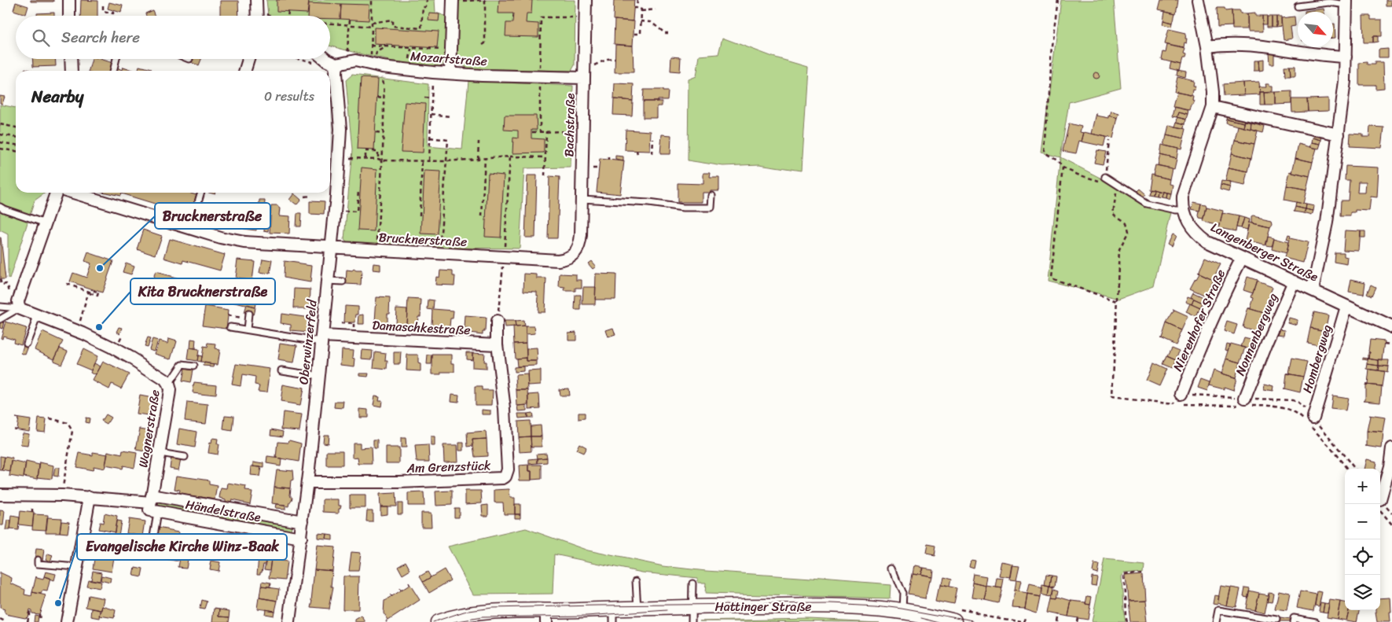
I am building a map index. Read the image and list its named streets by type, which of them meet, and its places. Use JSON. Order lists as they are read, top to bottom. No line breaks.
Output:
{"streets":{"street":["Mozartstraße","Bachstraße","Brucknerstraße","Langenberger Straße","Nierenhofer Straße","Damaschkestraße","Nonnenbergweg","Oberwinzerfeld","Hombergweg","Wagnerstraße","Am Grenzstück","Händelstraße","Hattinger Straße"]},"crossings":[["Mozartstraße","Bachstraße"],["Mozartstraße","Oberwinzerfeld"],["Bachstraße","Brucknerstraße"],["Brucknerstraße","Oberwinzerfeld"],["Langenberger Straße","Nierenhofer Straße"],["Langenberger Straße","Nonnenbergweg"],["Langenberger Straße","Hombergweg"],["Damaschkestraße","Oberwinzerfeld"],["Damaschkestraße","Am Grenzstück"],["Oberwinzerfeld","Am Grenzstück"],["Oberwinzerfeld","Händelstraße"],["Wagnerstraße","Händelstraße"]],"places":["Brucknerstraße","Kita Brucknerstraße","Evangelische Kirche Winz-Baak"],"north":"bottom right","page":{"search":"Search here","heading":["Nearby","0 results"],"map_buttons":["+","−"]}}
